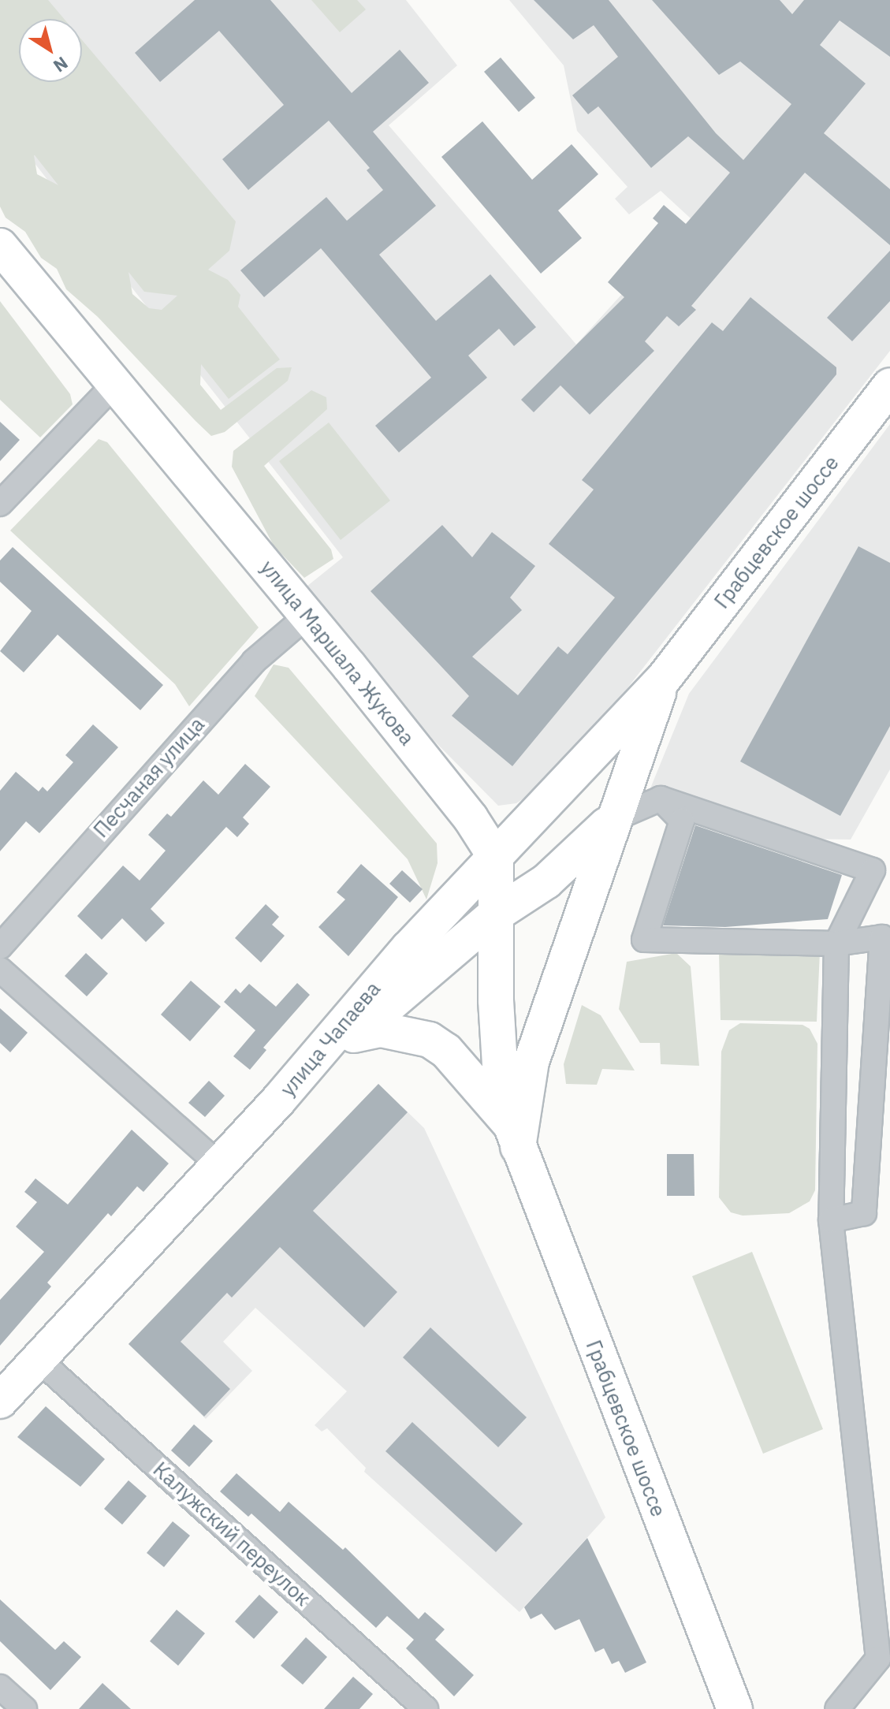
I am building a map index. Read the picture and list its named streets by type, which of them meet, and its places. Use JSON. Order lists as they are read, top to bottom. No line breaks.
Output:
{"streets":{"main road":["Грабцевское шоссе","улица Маршала Жукова","улица Чапаева"],"street":["Песчаная улица","Калужский переулок"]},"crossings":[["Грабцевское шоссе","улица Чапаева"],["улица Маршала Жукова","Песчаная улица"],["улица Маршала Жукова","улица Чапаева"],["улица Чапаева","Калужский переулок"]],"north":"bottom right"}
